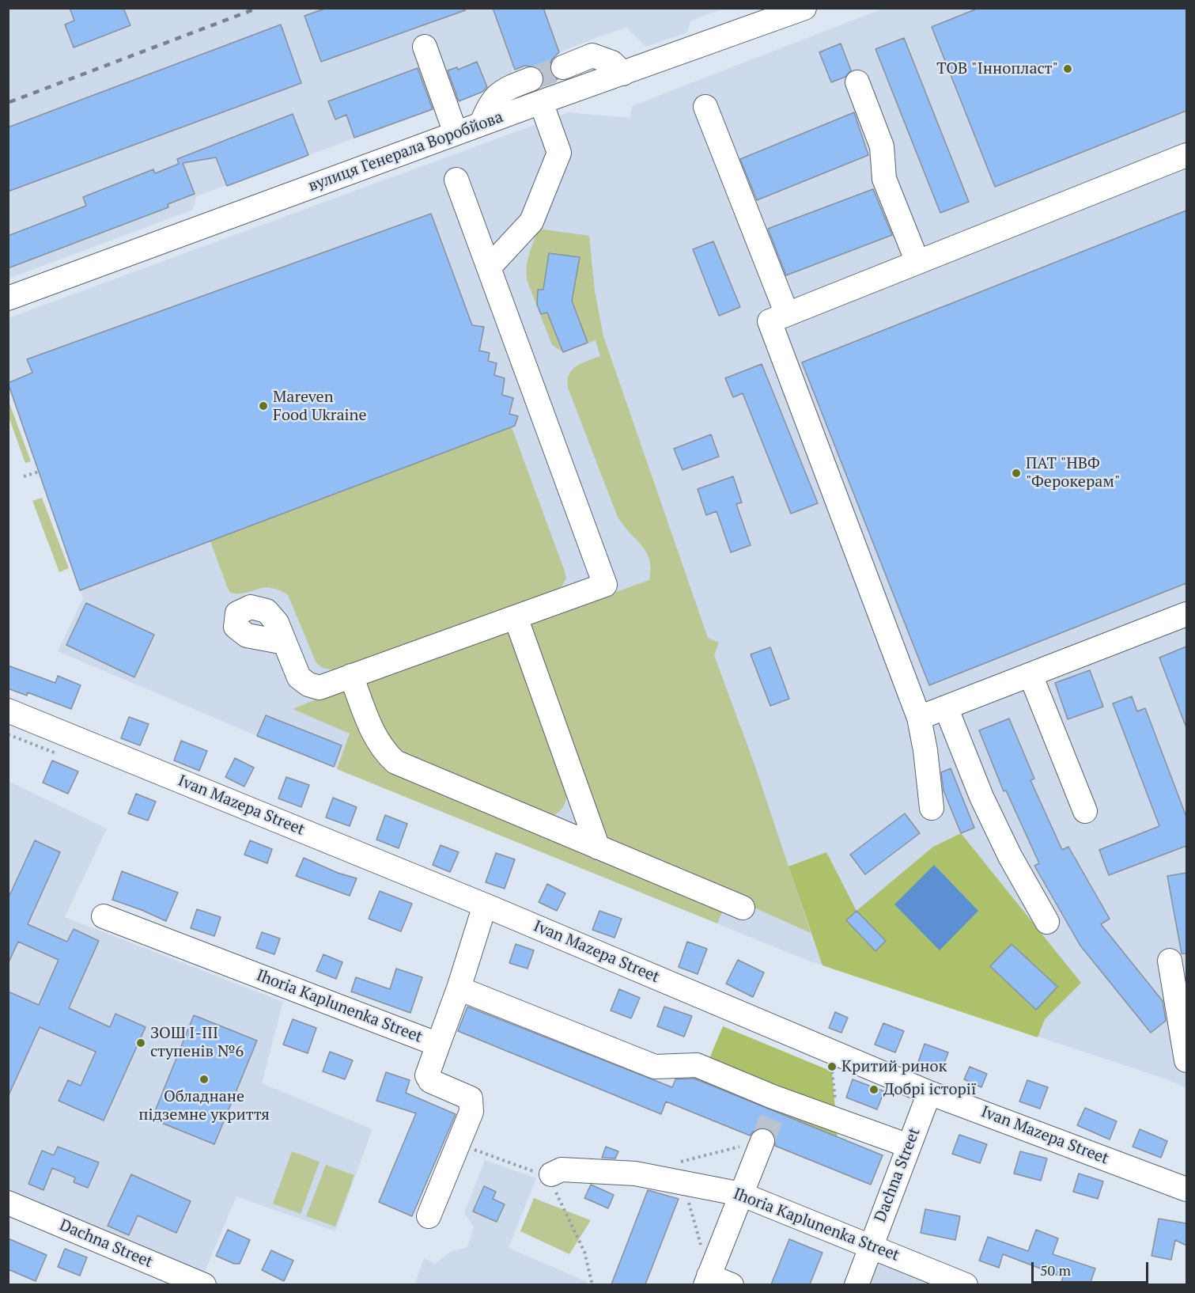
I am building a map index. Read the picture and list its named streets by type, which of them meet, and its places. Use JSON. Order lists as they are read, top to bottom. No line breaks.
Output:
{"streets":{"street":["вулиця Генерала Воробйова","Ivan Mazepa Street","Ihoria Kaplunenka Street","Dachna Street"]},"crossings":[["Ivan Mazepa Street","Ihoria Kaplunenka Street"],["Ivan Mazepa Street","Dachna Street"],["Ihoria Kaplunenka Street","Dachna Street"]],"places":["ТОВ \"Іннопласт\"","Mareven Food Ukraine","ПАТ \"НВФ \"Ферокерам\"","ЗОШ І-ІІІ ступенів №6","Критий ринок","Обладнане підземне укриття","Добрі історії"],"scale_bar":"50 m"}
